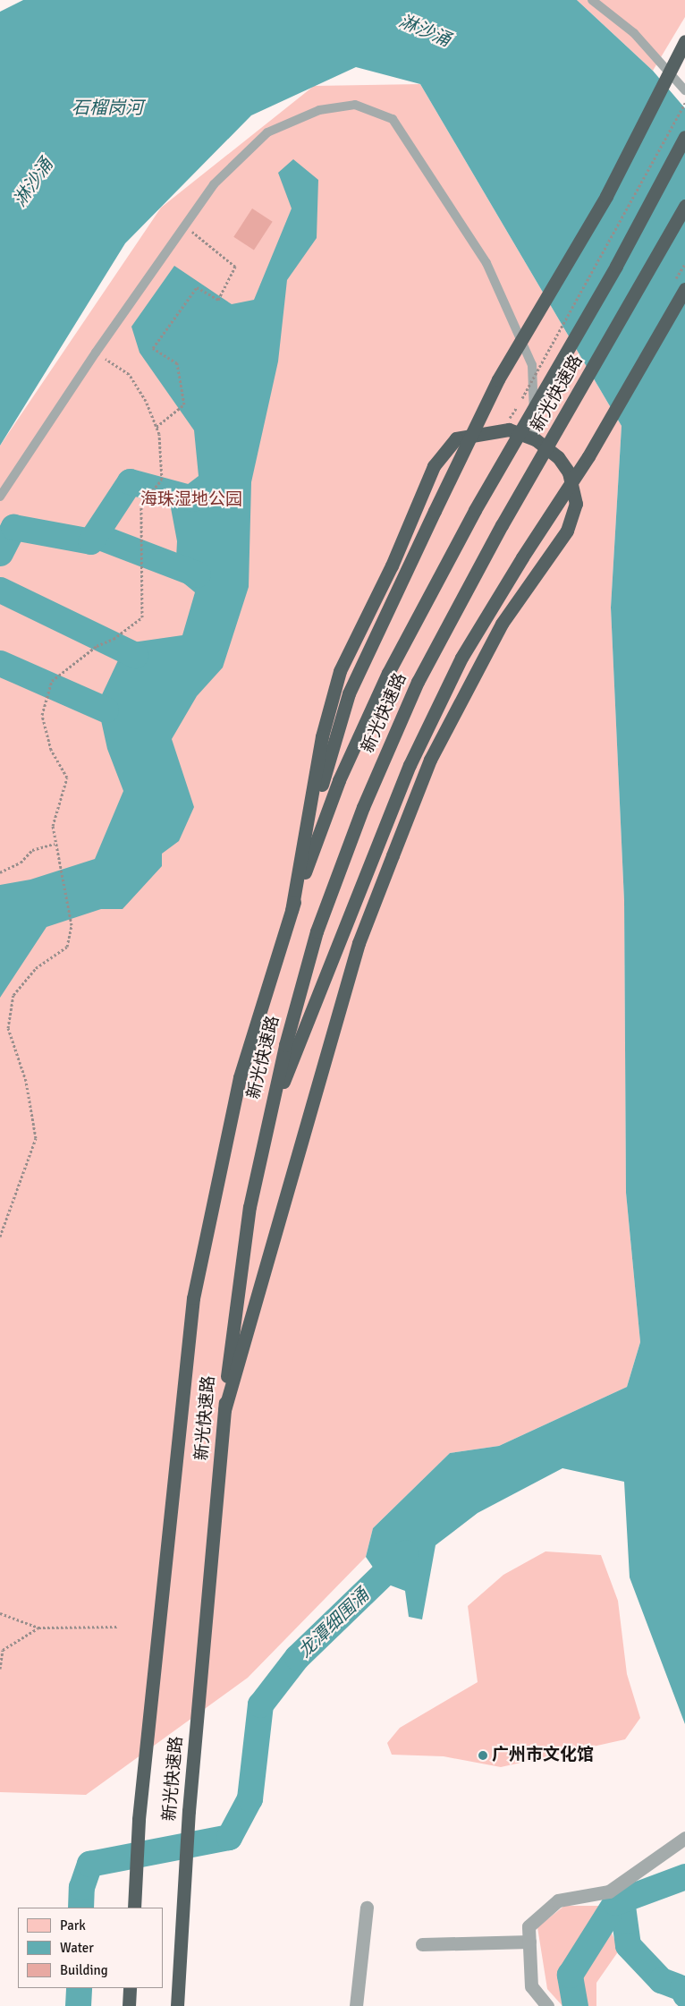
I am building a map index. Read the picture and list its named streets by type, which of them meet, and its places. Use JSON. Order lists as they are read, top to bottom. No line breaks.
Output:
{"streets":{"highway":["新光快速路"]},"water":["淋沙涌","石榴岗河","龙潭细围涌"],"parks":["海珠湿地公园"],"places":["广州市文化馆"],"legend":["Park","Water","Building"]}
